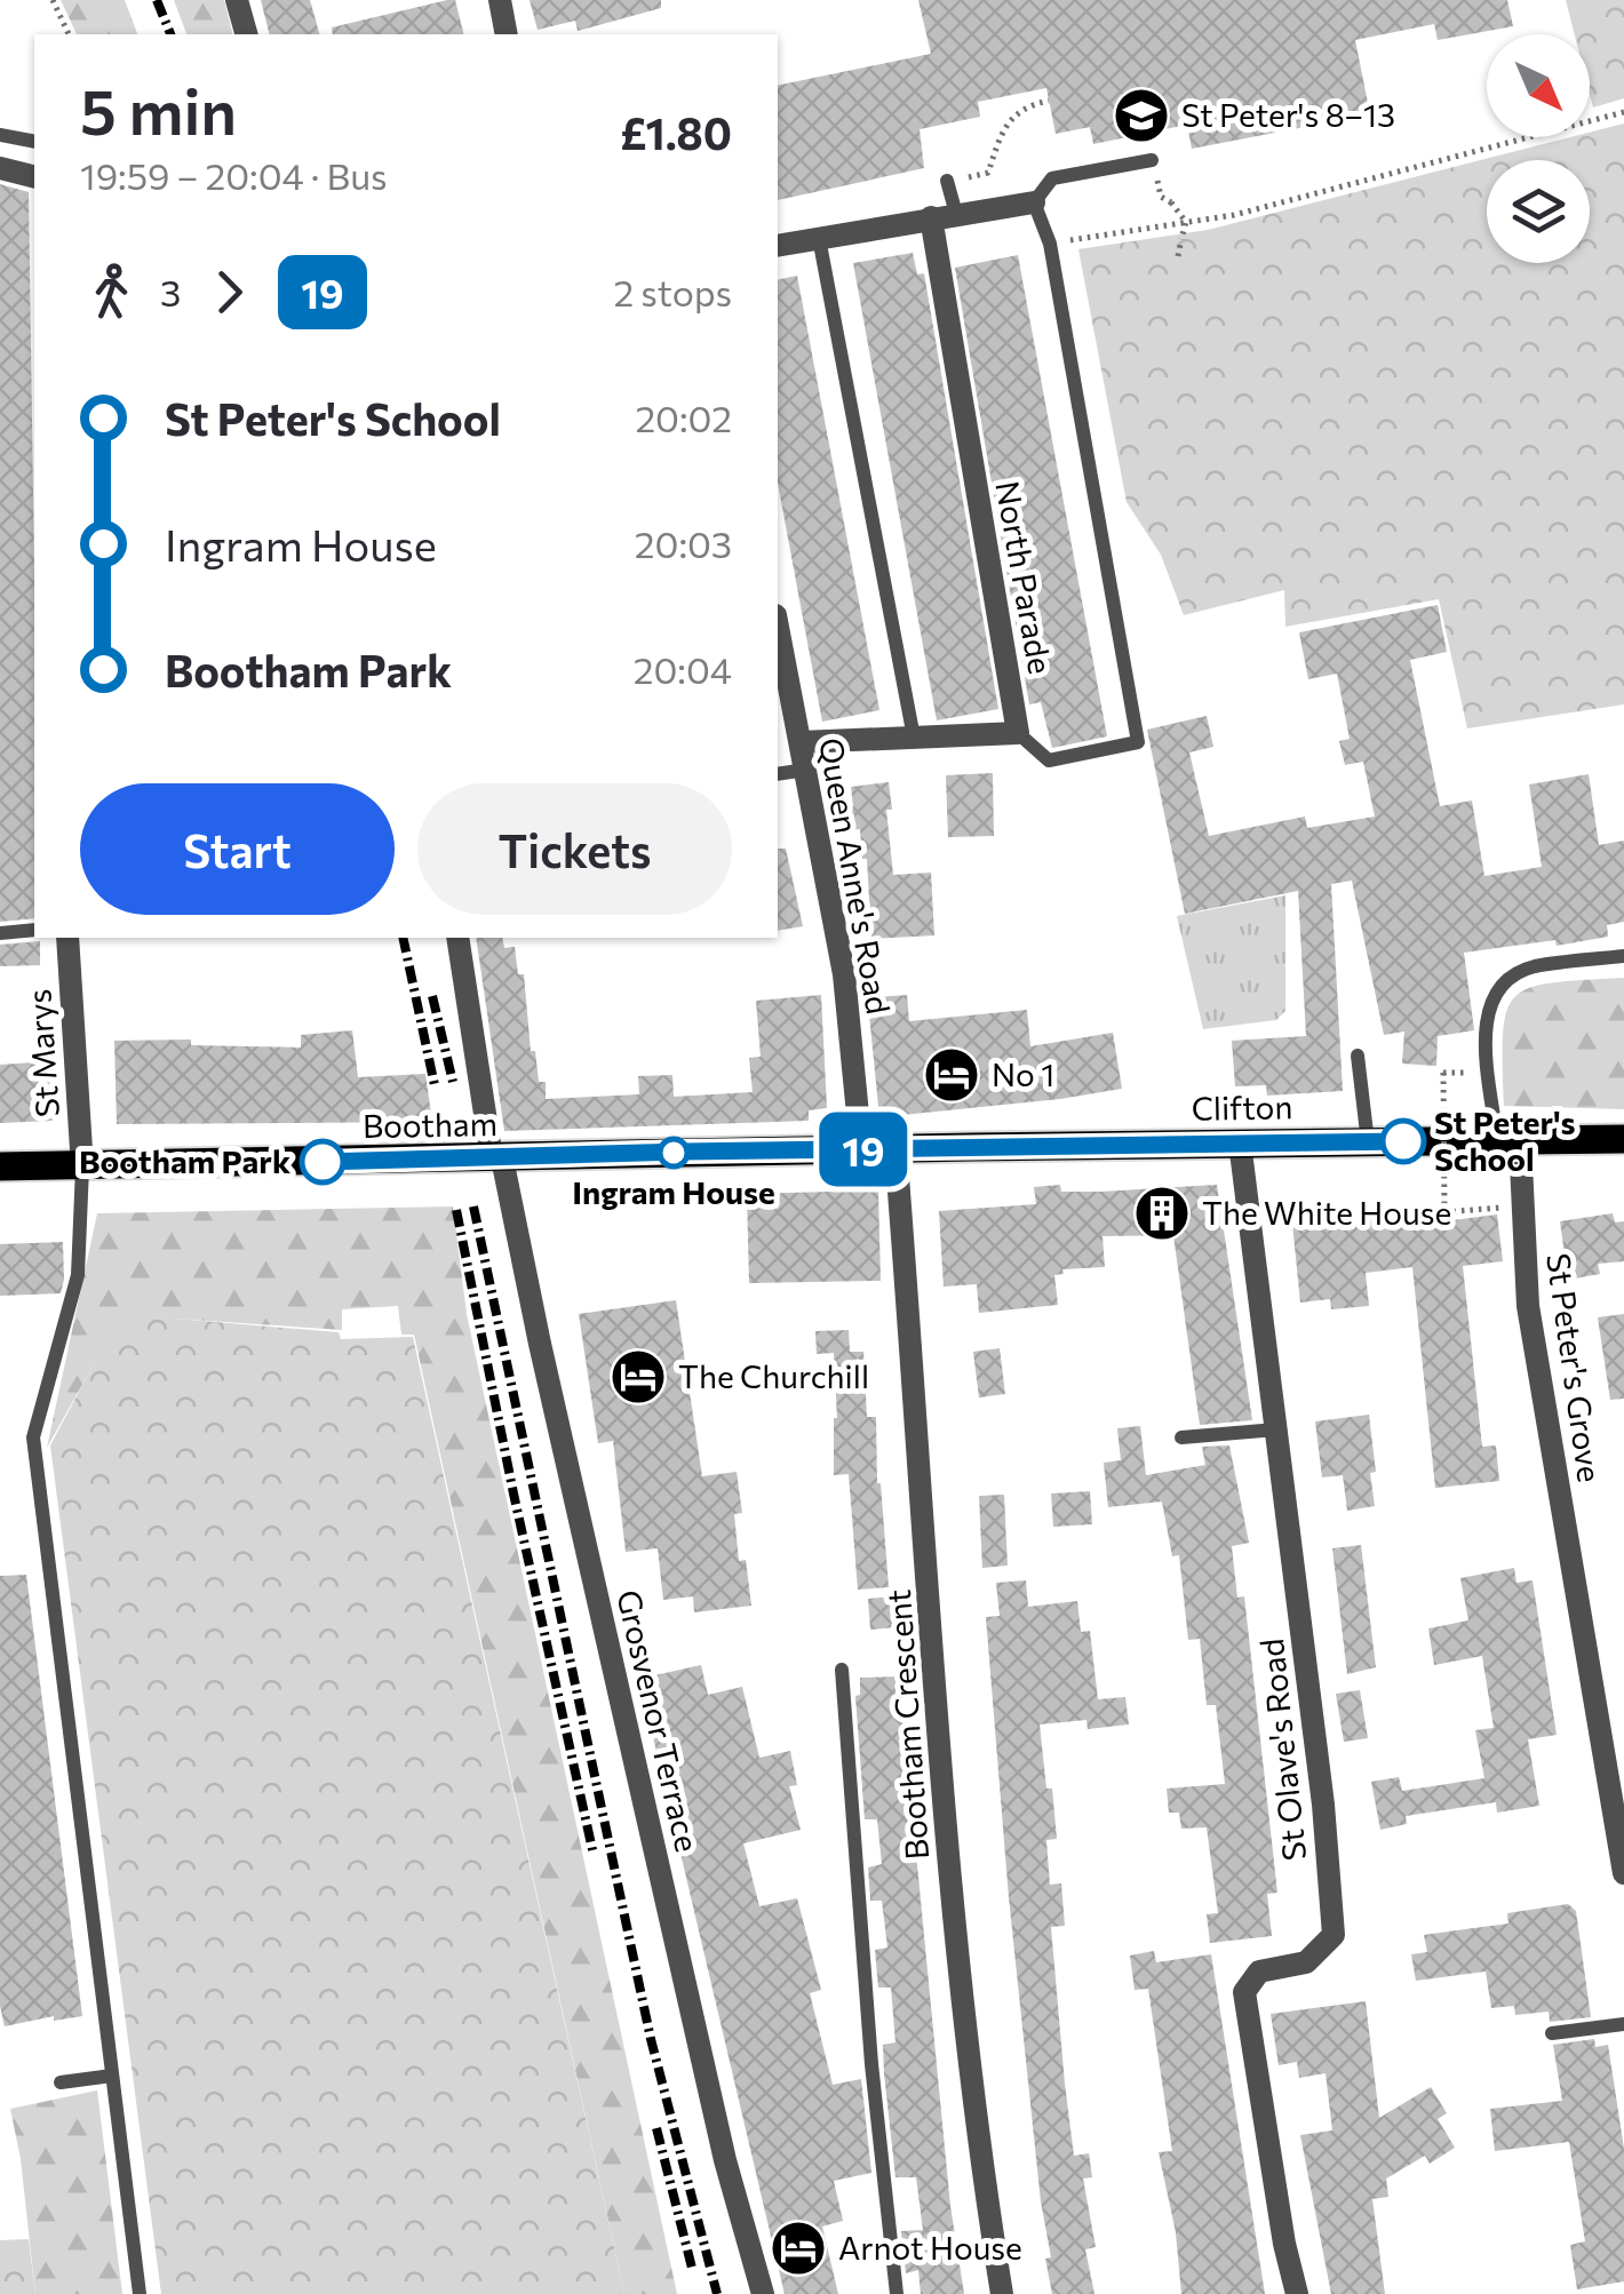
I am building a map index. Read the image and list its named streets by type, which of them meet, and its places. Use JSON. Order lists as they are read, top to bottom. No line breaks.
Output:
{"streets":{"main road":["Clifton","Bootham"],"street":["North Parade","Queen Anne's Road","St Marys","St Peter's Grove","Grosvenor Terrace","Bootham Crescent","St Olave's Road"]},"crossings":[["Queen Anne's Road","Clifton"],["Queen Anne's Road","Bootham"],["St Marys","Bootham"],["Clifton","Bootham"],["Clifton","St Peter's Grove"],["Clifton","Bootham Crescent"],["Clifton","St Olave's Road"],["Bootham","Grosvenor Terrace"]],"places":{"school or university":["St Peter's 8–13"],"hotel":["No 1","The Churchill","Arnot House"],"other":["St Peter's School","Ingram House","Bootham Park"],"building":["The White House"]},"lines":["bus line 19"],"north":"bottom right","page":{"on_map":"19","heading":["5 min","19:59 – 20:04 · Bus","£1.80"],"legs":["3","19","2 stops"],"list":[{"name":"St Peter's School","value":"20:02"},{"name":"Ingram House","value":"20:03"},{"name":"Bootham Park","value":"20:04"}],"buttons":["Start","Tickets"]}}
